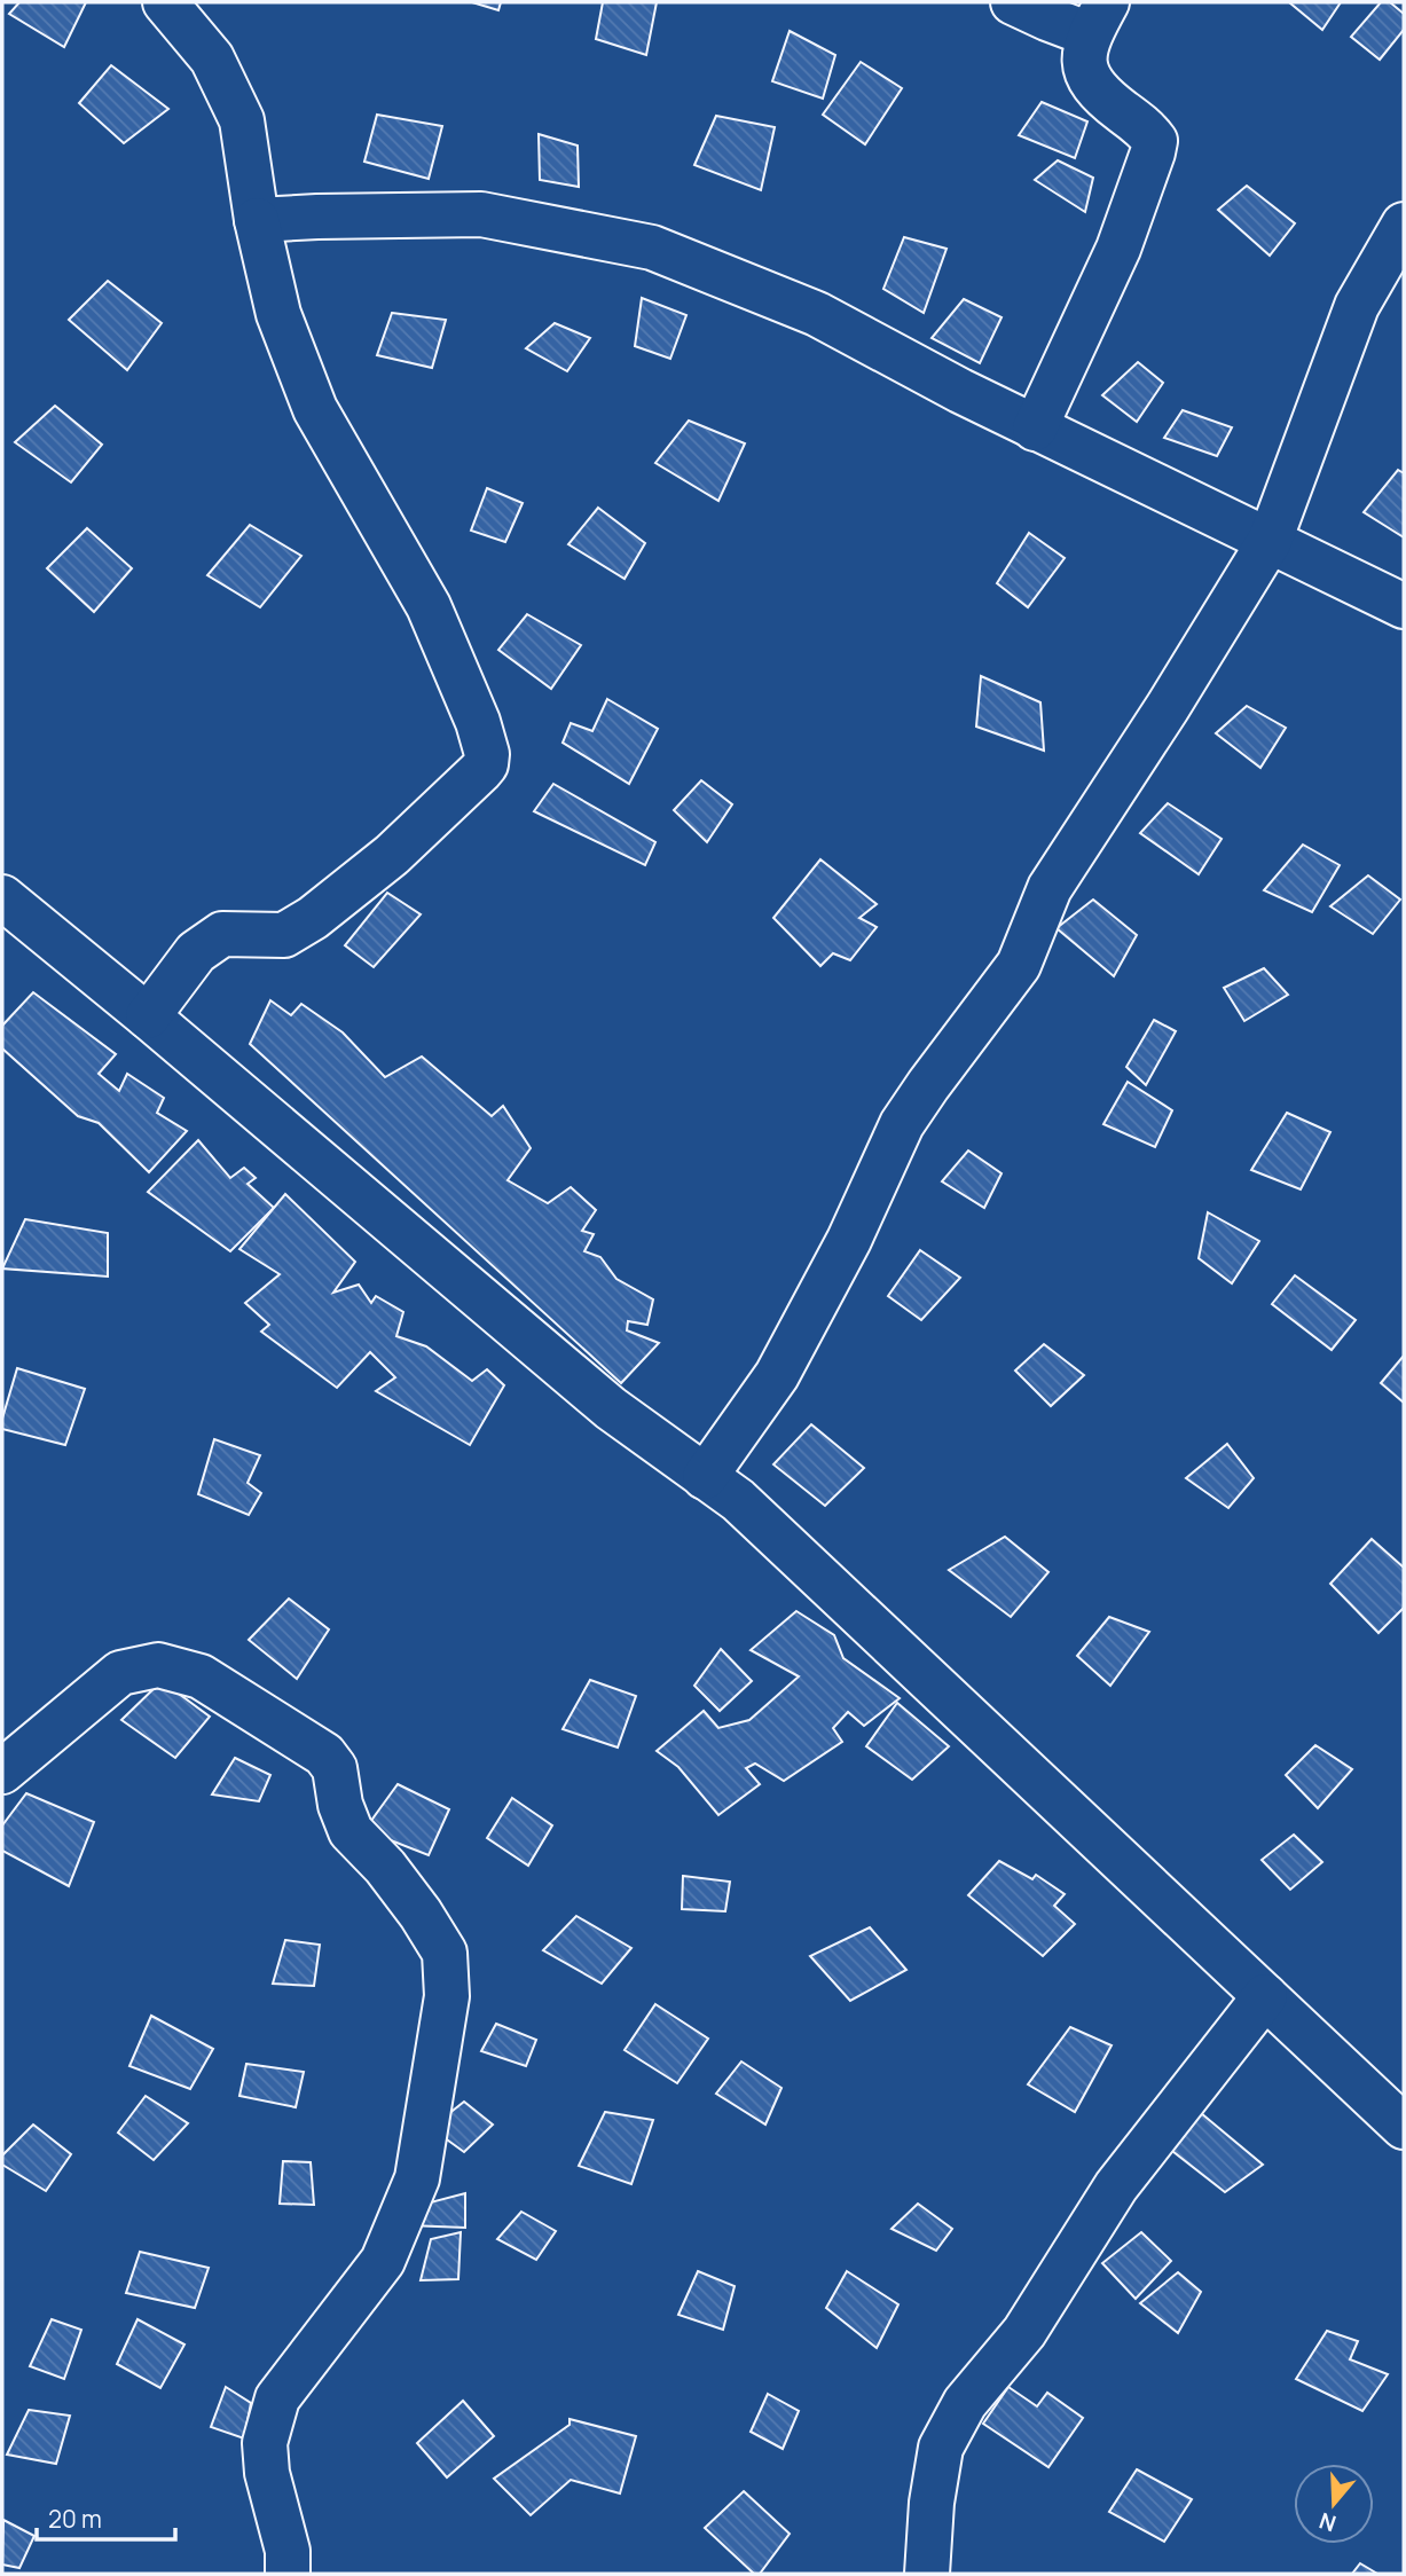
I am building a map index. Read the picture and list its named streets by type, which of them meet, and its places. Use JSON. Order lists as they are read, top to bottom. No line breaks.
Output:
{"scale_bar":"20 m","north":"bottom"}
